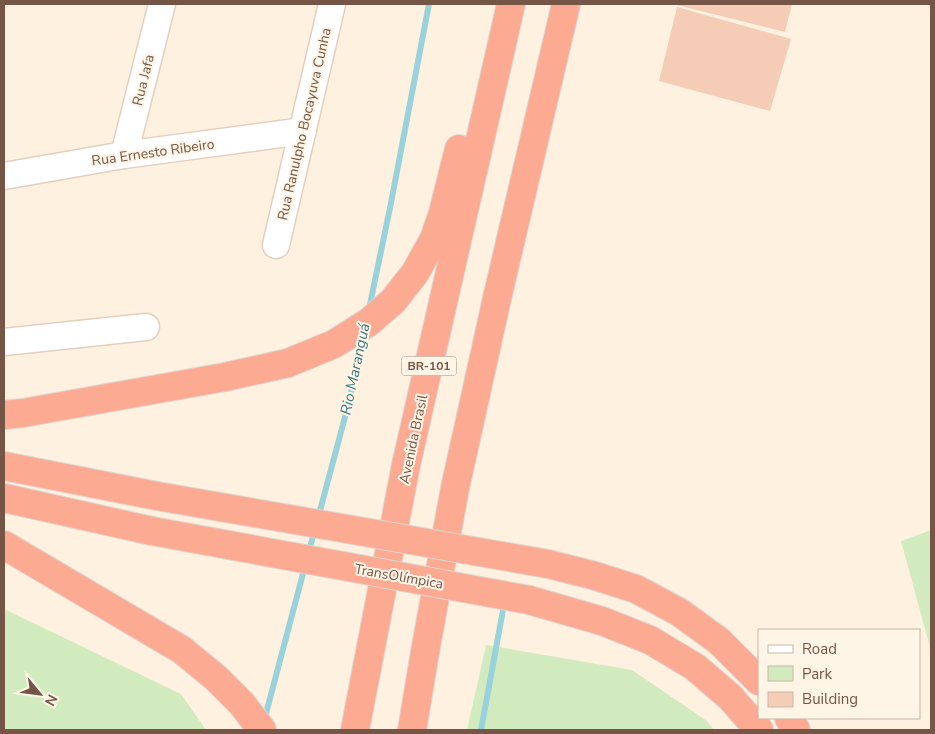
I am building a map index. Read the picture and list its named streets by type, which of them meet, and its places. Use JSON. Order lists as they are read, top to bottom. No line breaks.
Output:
{"streets":{"highway":["BR-101","Avenida Brasil","TransOlímpica"],"street":["Rua Jafa","Rua Ranulpho Bocayuva Cunha","Rua Ernesto Ribeiro"]},"crossings":[["Rua Jafa","Rua Ernesto Ribeiro"],["Rua Ranulpho Bocayuva Cunha","Rua Ernesto Ribeiro"]],"water":["Rio Maranguá"],"legend":["Road","Park","Building"],"north":"bottom right"}
